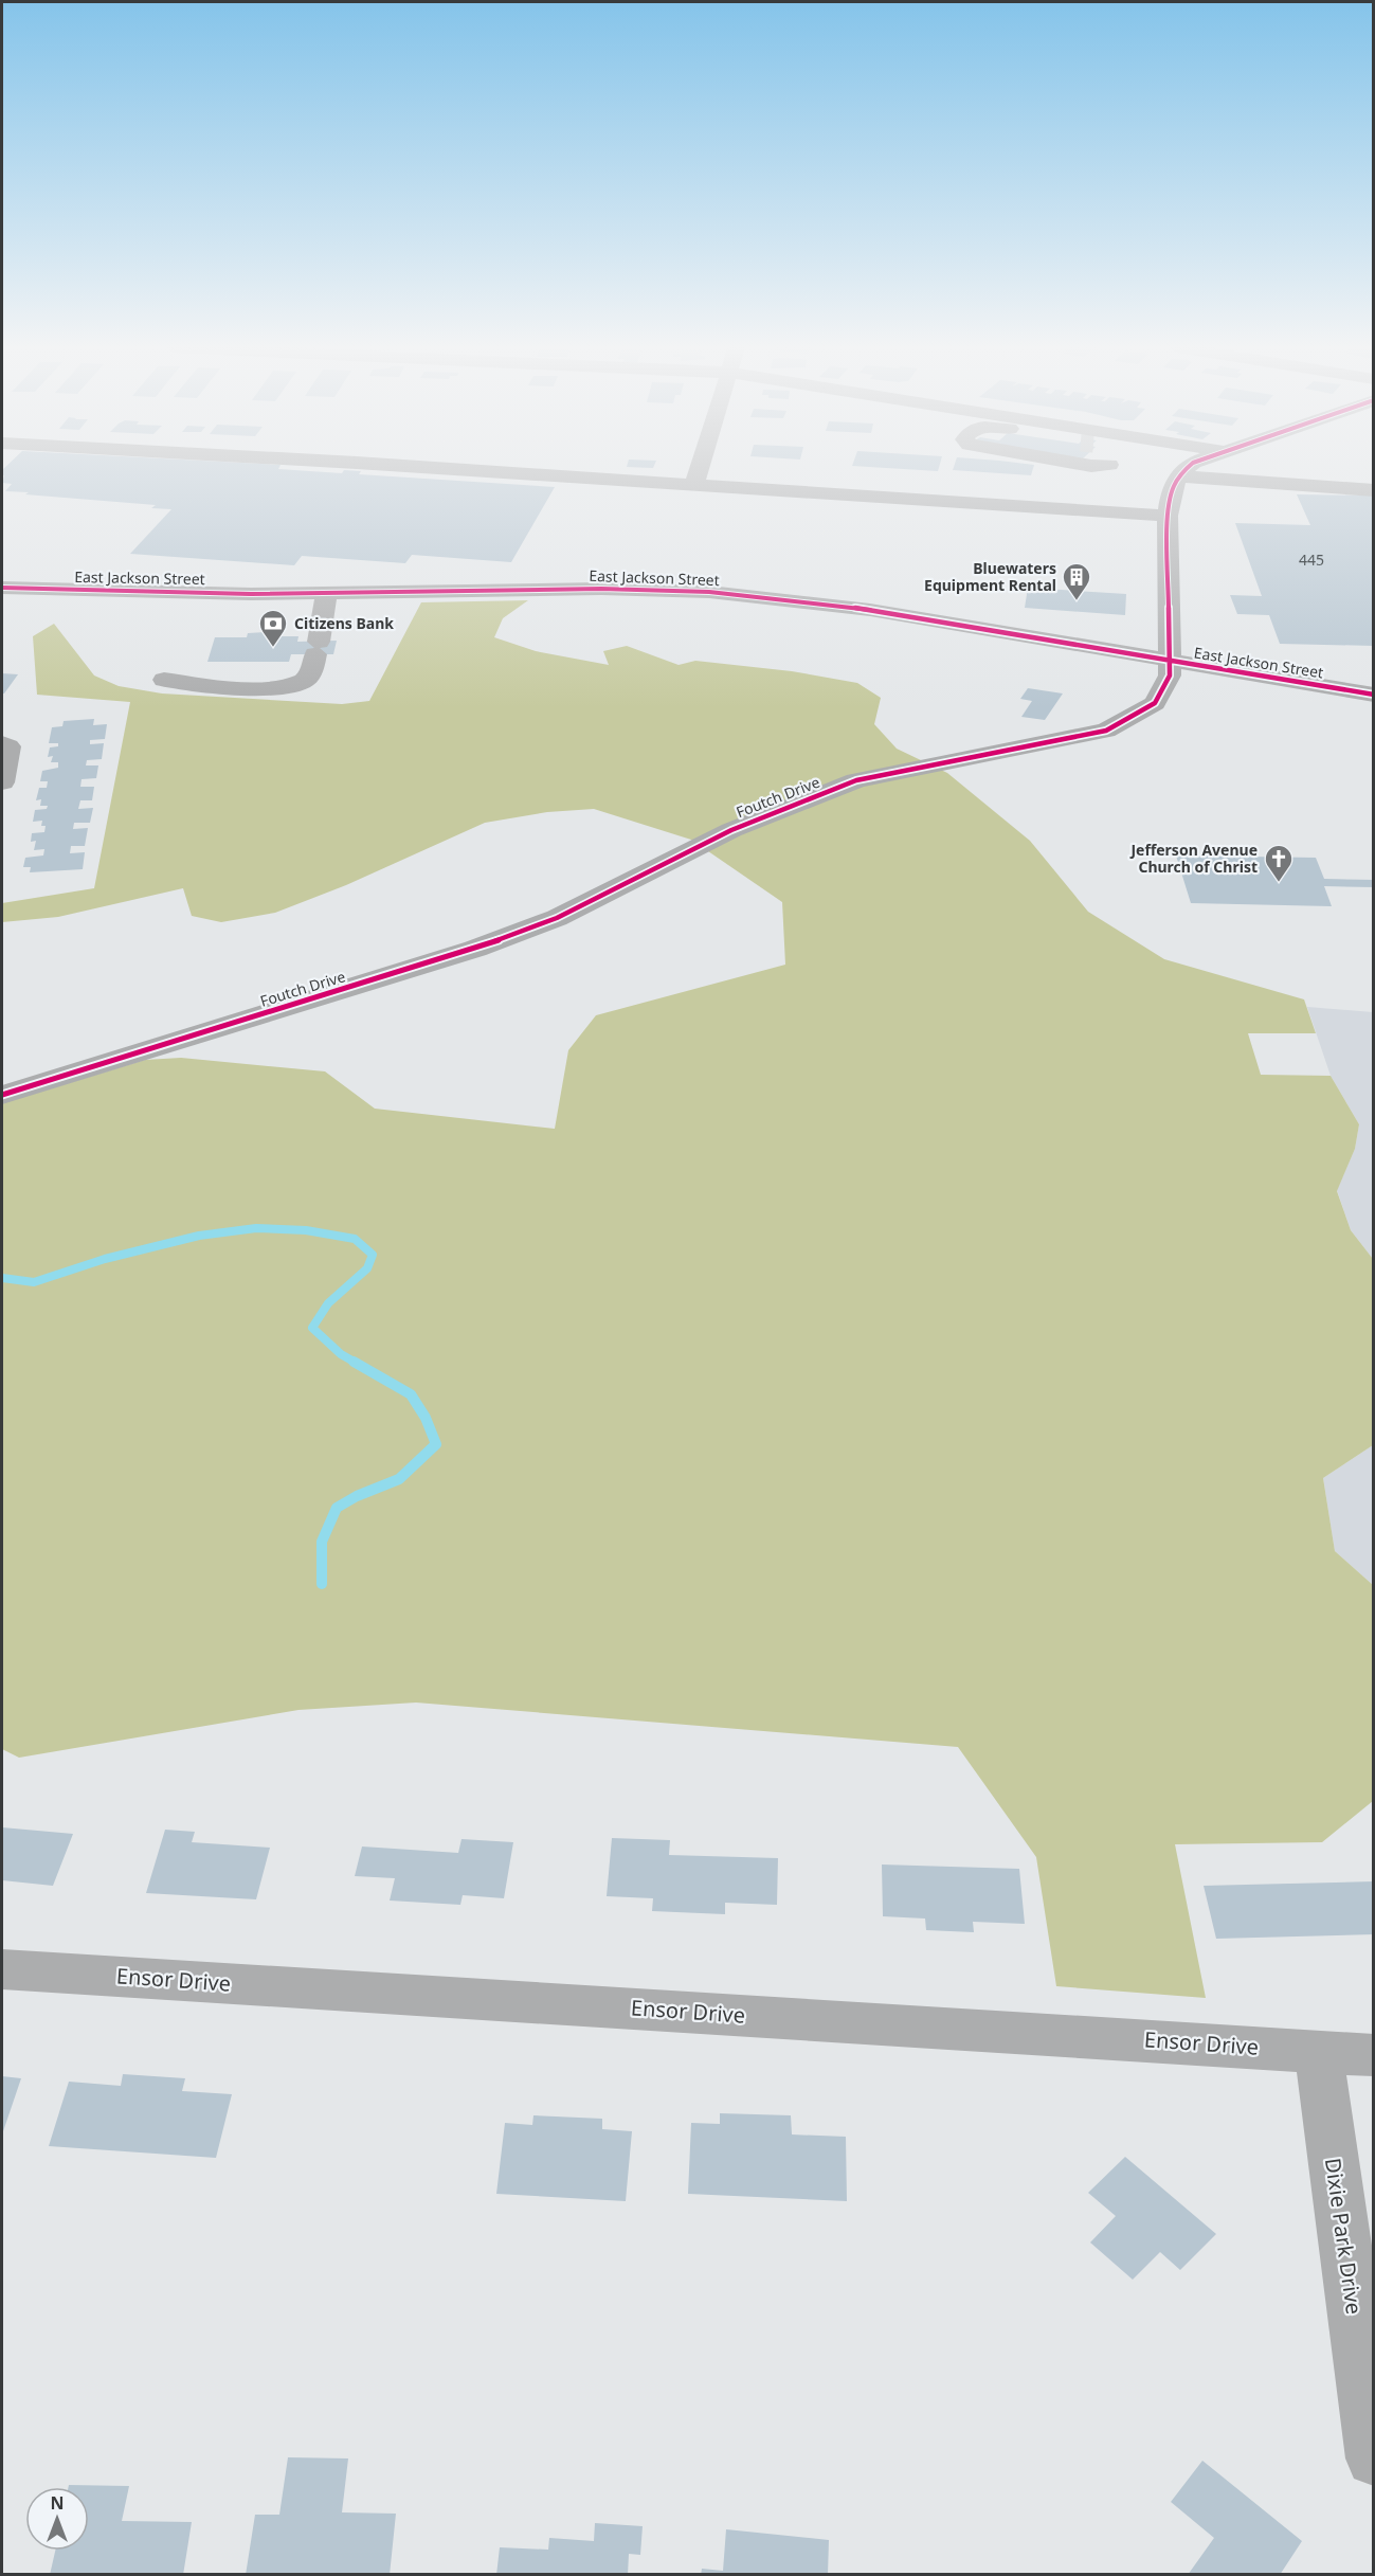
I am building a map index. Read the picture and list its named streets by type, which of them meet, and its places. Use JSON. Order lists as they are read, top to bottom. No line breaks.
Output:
{"streets":{"street":["East Jackson Street","Foutch Drive","Ensor Drive","Dixie Park Drive"]},"crossings":[["East Jackson Street","Foutch Drive"],["Ensor Drive","Dixie Park Drive"]],"places":{"building":["Bluewaters Equipment Rental"],"bank":["Citizens Bank"],"church":["Jefferson Avenue Church of Christ"]},"house_numbers":["445"],"north":"top"}
